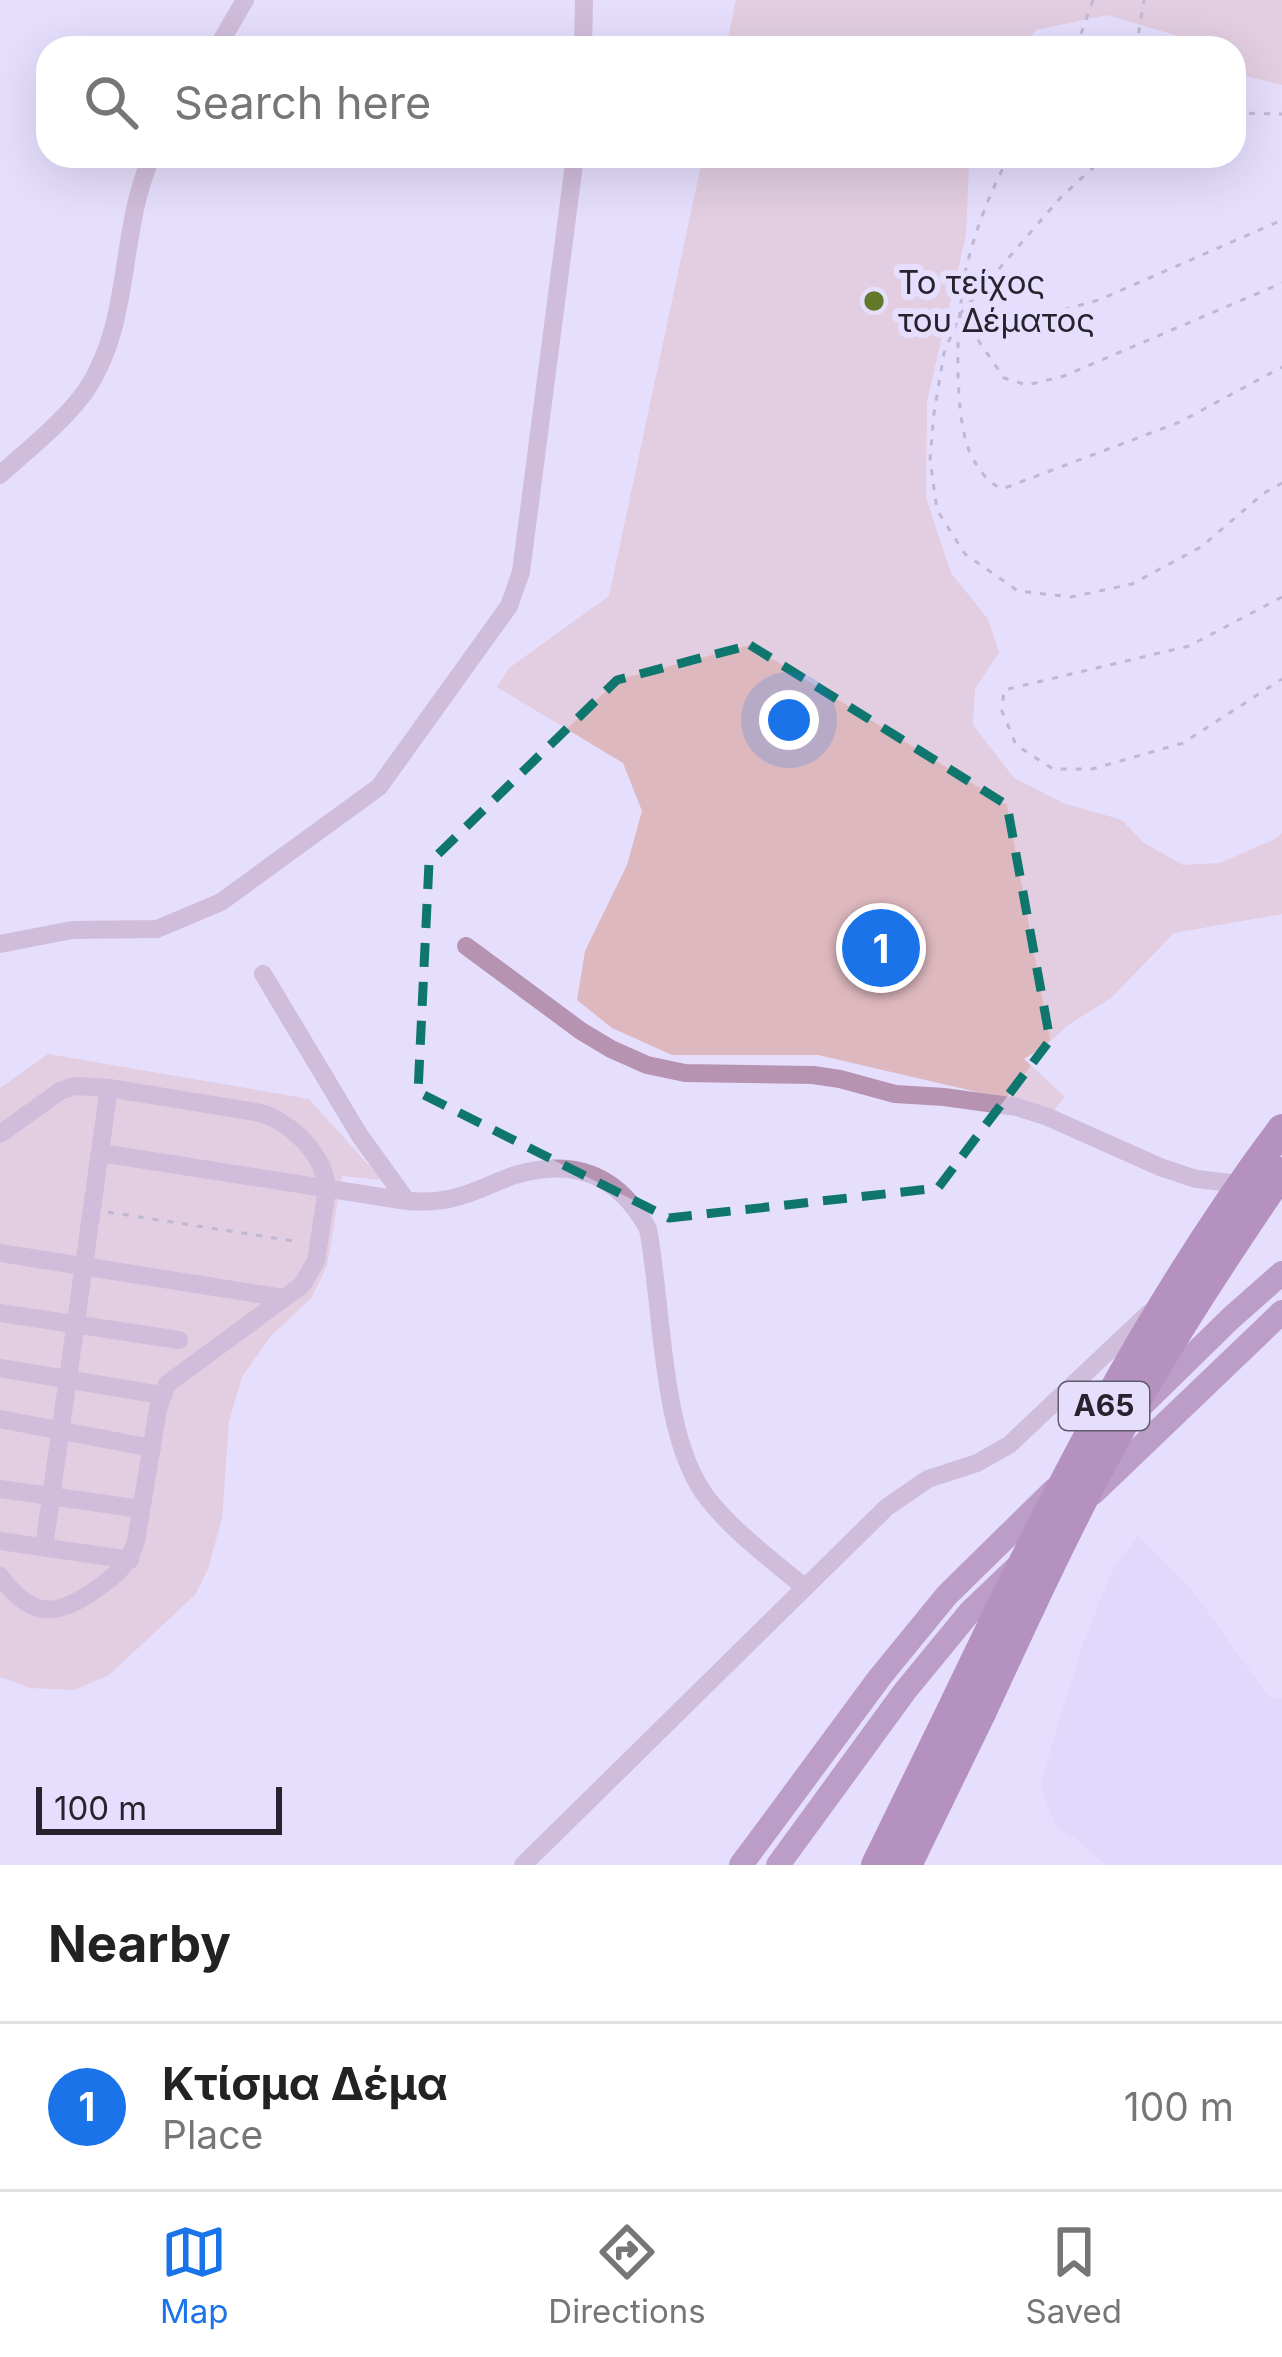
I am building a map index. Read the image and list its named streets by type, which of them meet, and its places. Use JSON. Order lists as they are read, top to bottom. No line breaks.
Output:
{"streets":{"highway":["Α65"]},"places":["Το τείχος του Δέματος"],"scale_bar":"100 m","page":{"search":"Search here","pins":"1","scale":"100 m","heading":"Nearby","list":[{"mark":"1","name":"Κτίσμα Δέμα","note":"Place","value":"100 m"}],"nav":["Map","Directions","Saved"]}}
